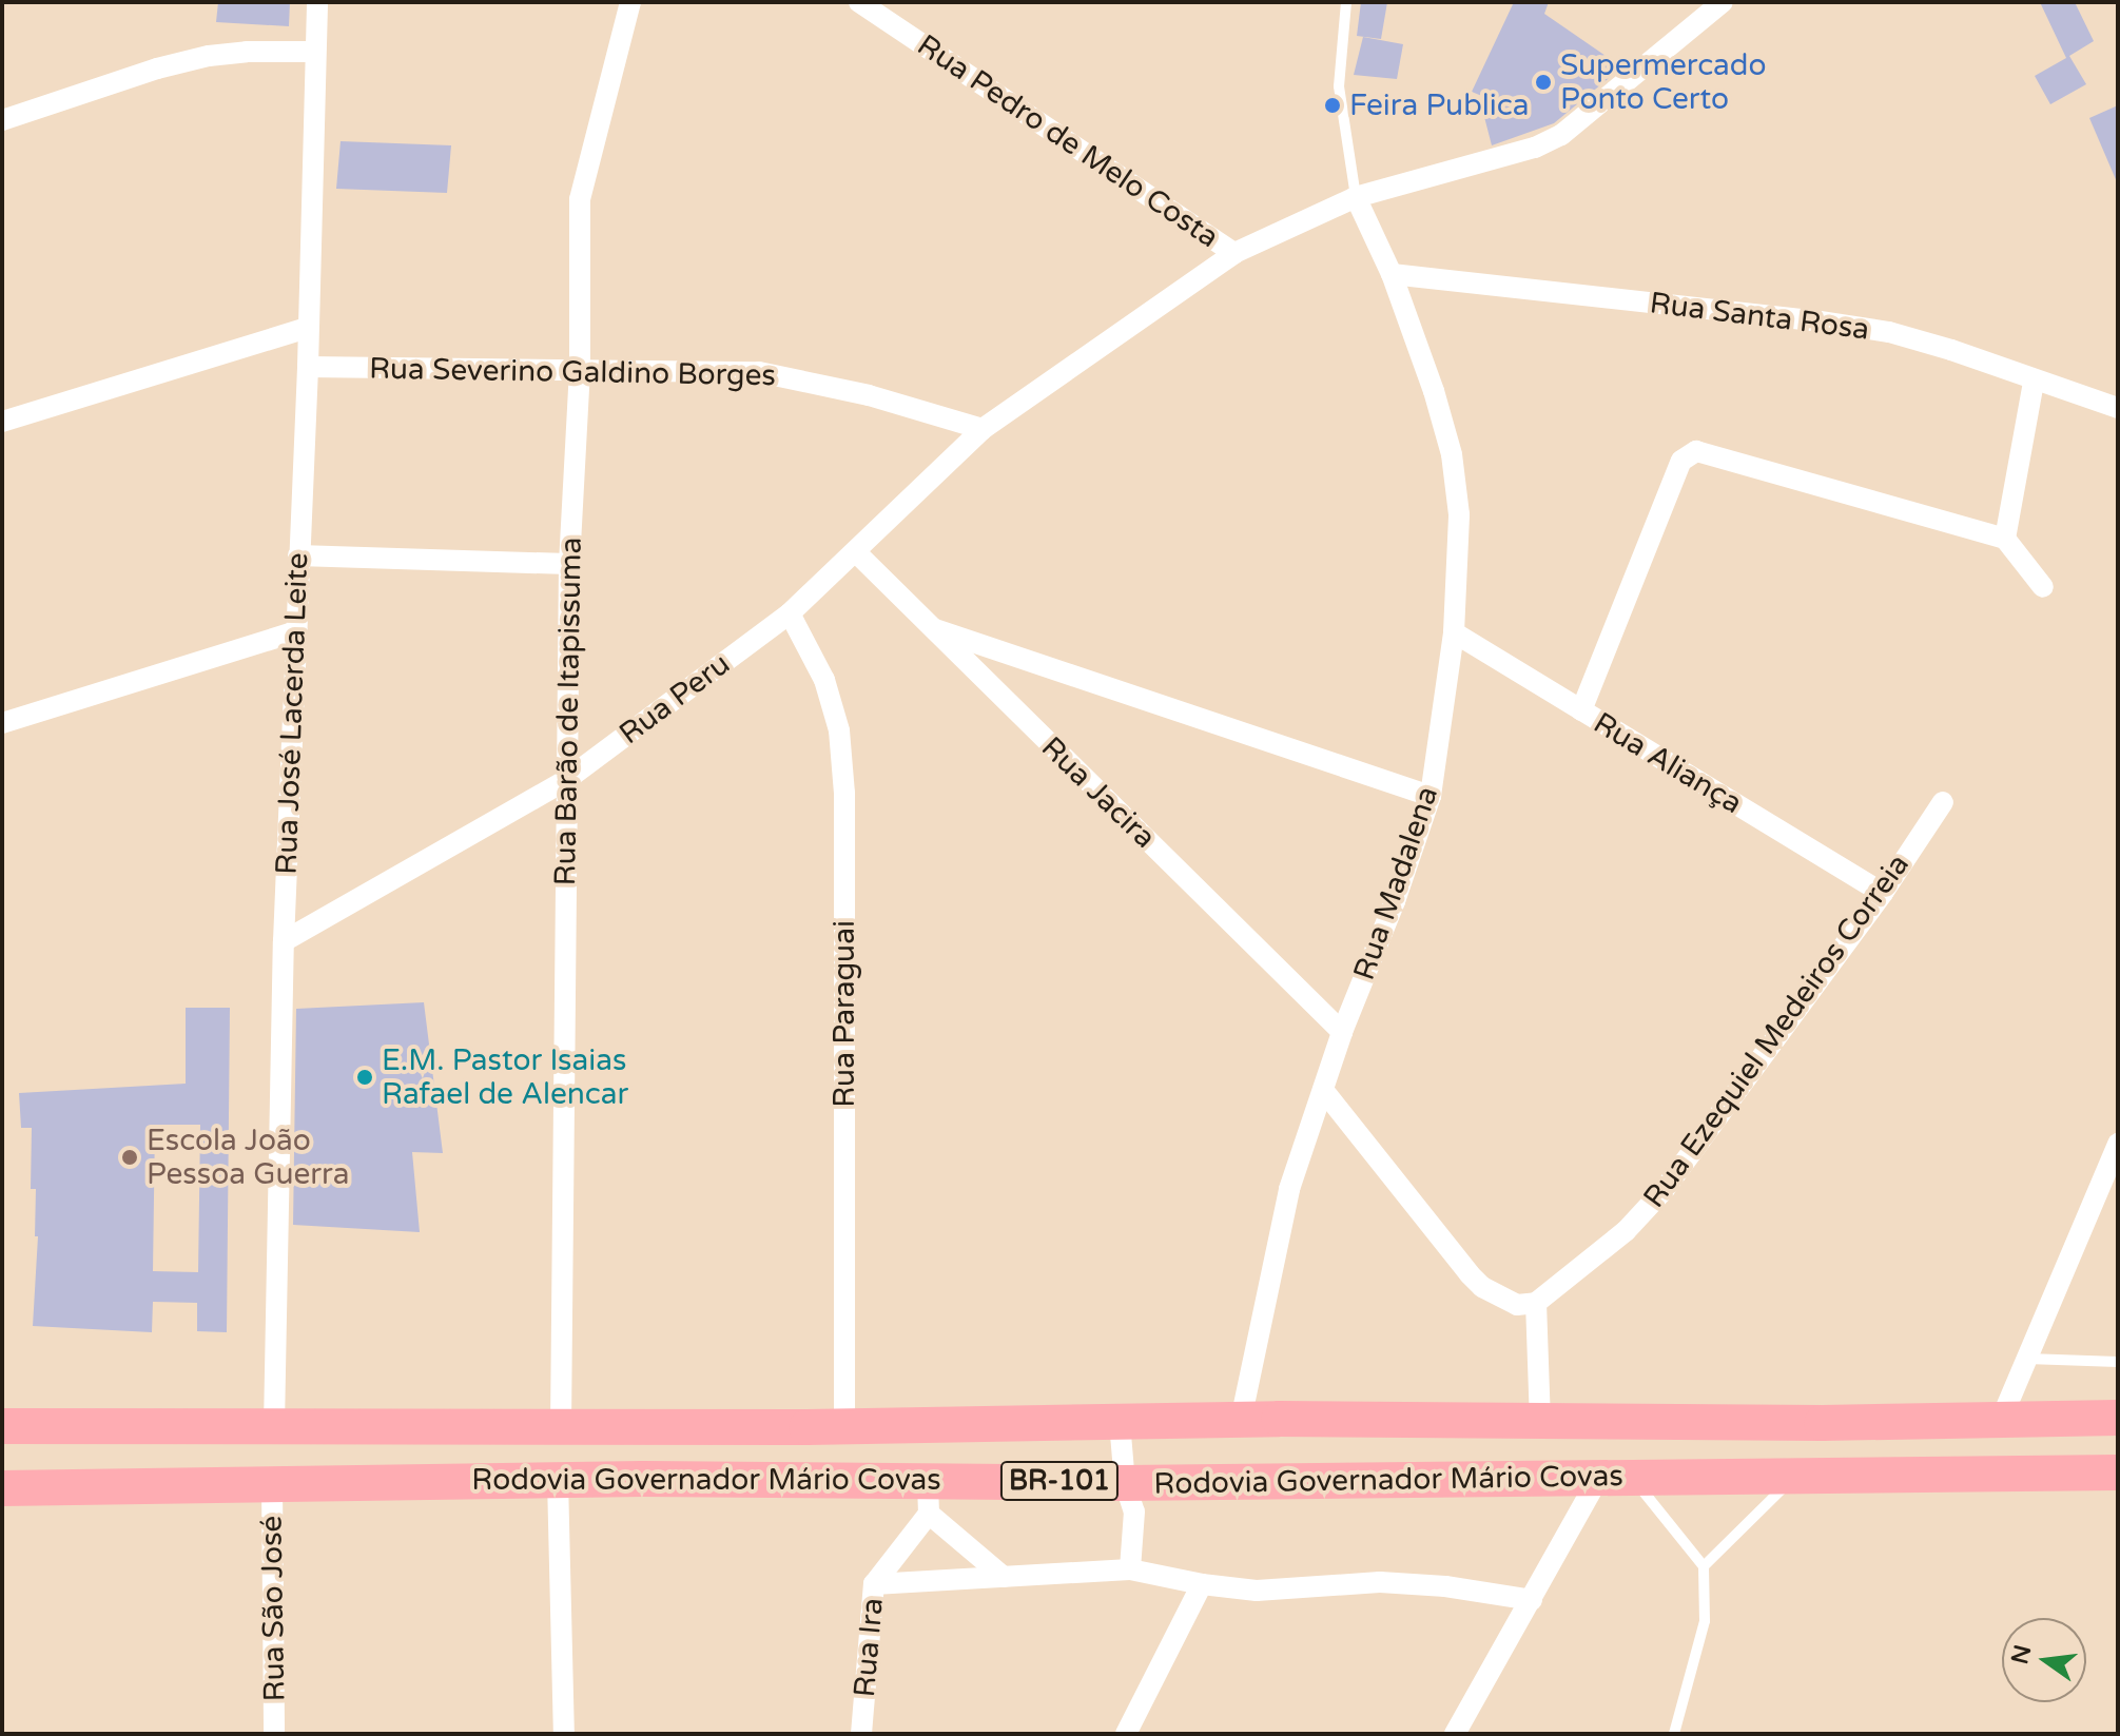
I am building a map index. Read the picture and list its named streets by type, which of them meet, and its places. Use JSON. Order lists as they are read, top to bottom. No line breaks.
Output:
{"streets":{"highway":["Rodovia Governador Mário Covas","BR-101"],"street":["Rua Pedro de Melo Costa","Rua Santa Rosa","Rua Severino Galdino Borges","Rua Peru","Rua Barão de Itapissuma","Rua José Lacerda Leite","Rua Aliança","Rua Jacira","Rua Madalena","Rua Paraguai","Rua Ezequiel Medeiros Correia","Rua São José","Rua Ira"]},"crossings":[["Rua Pedro de Melo Costa","Rua Peru"],["Rua Santa Rosa","Rua Madalena"],["Rua Severino Galdino Borges","Rua Peru"],["Rua Severino Galdino Borges","Rua Barão de Itapissuma"],["Rua Severino Galdino Borges","Rua José Lacerda Leite"],["Rua Peru","Rua Barão de Itapissuma"],["Rua Peru","Rua José Lacerda Leite"],["Rua Peru","Rua Jacira"],["Rua Peru","Rua Madalena"],["Rua Peru","Rua Paraguai"],["Rua Barão de Itapissuma","Rodovia Governador Mário Covas"],["Rua José Lacerda Leite","Rodovia Governador Mário Covas"],["Rua Aliança","Rua Madalena"],["Rua Aliança","Rua Ezequiel Medeiros Correia"],["Rua Jacira","Rua Madalena"],["Rua Madalena","Rodovia Governador Mário Covas"],["Rua Paraguai","Rodovia Governador Mário Covas"],["Rodovia Governador Mário Covas","Rua São José"]],"places":["Supermercado Ponto Certo","Feira Publica","E.M. Pastor Isaias Rafael de Alencar","Escola João Pessoa Guerra"],"north":"left"}
